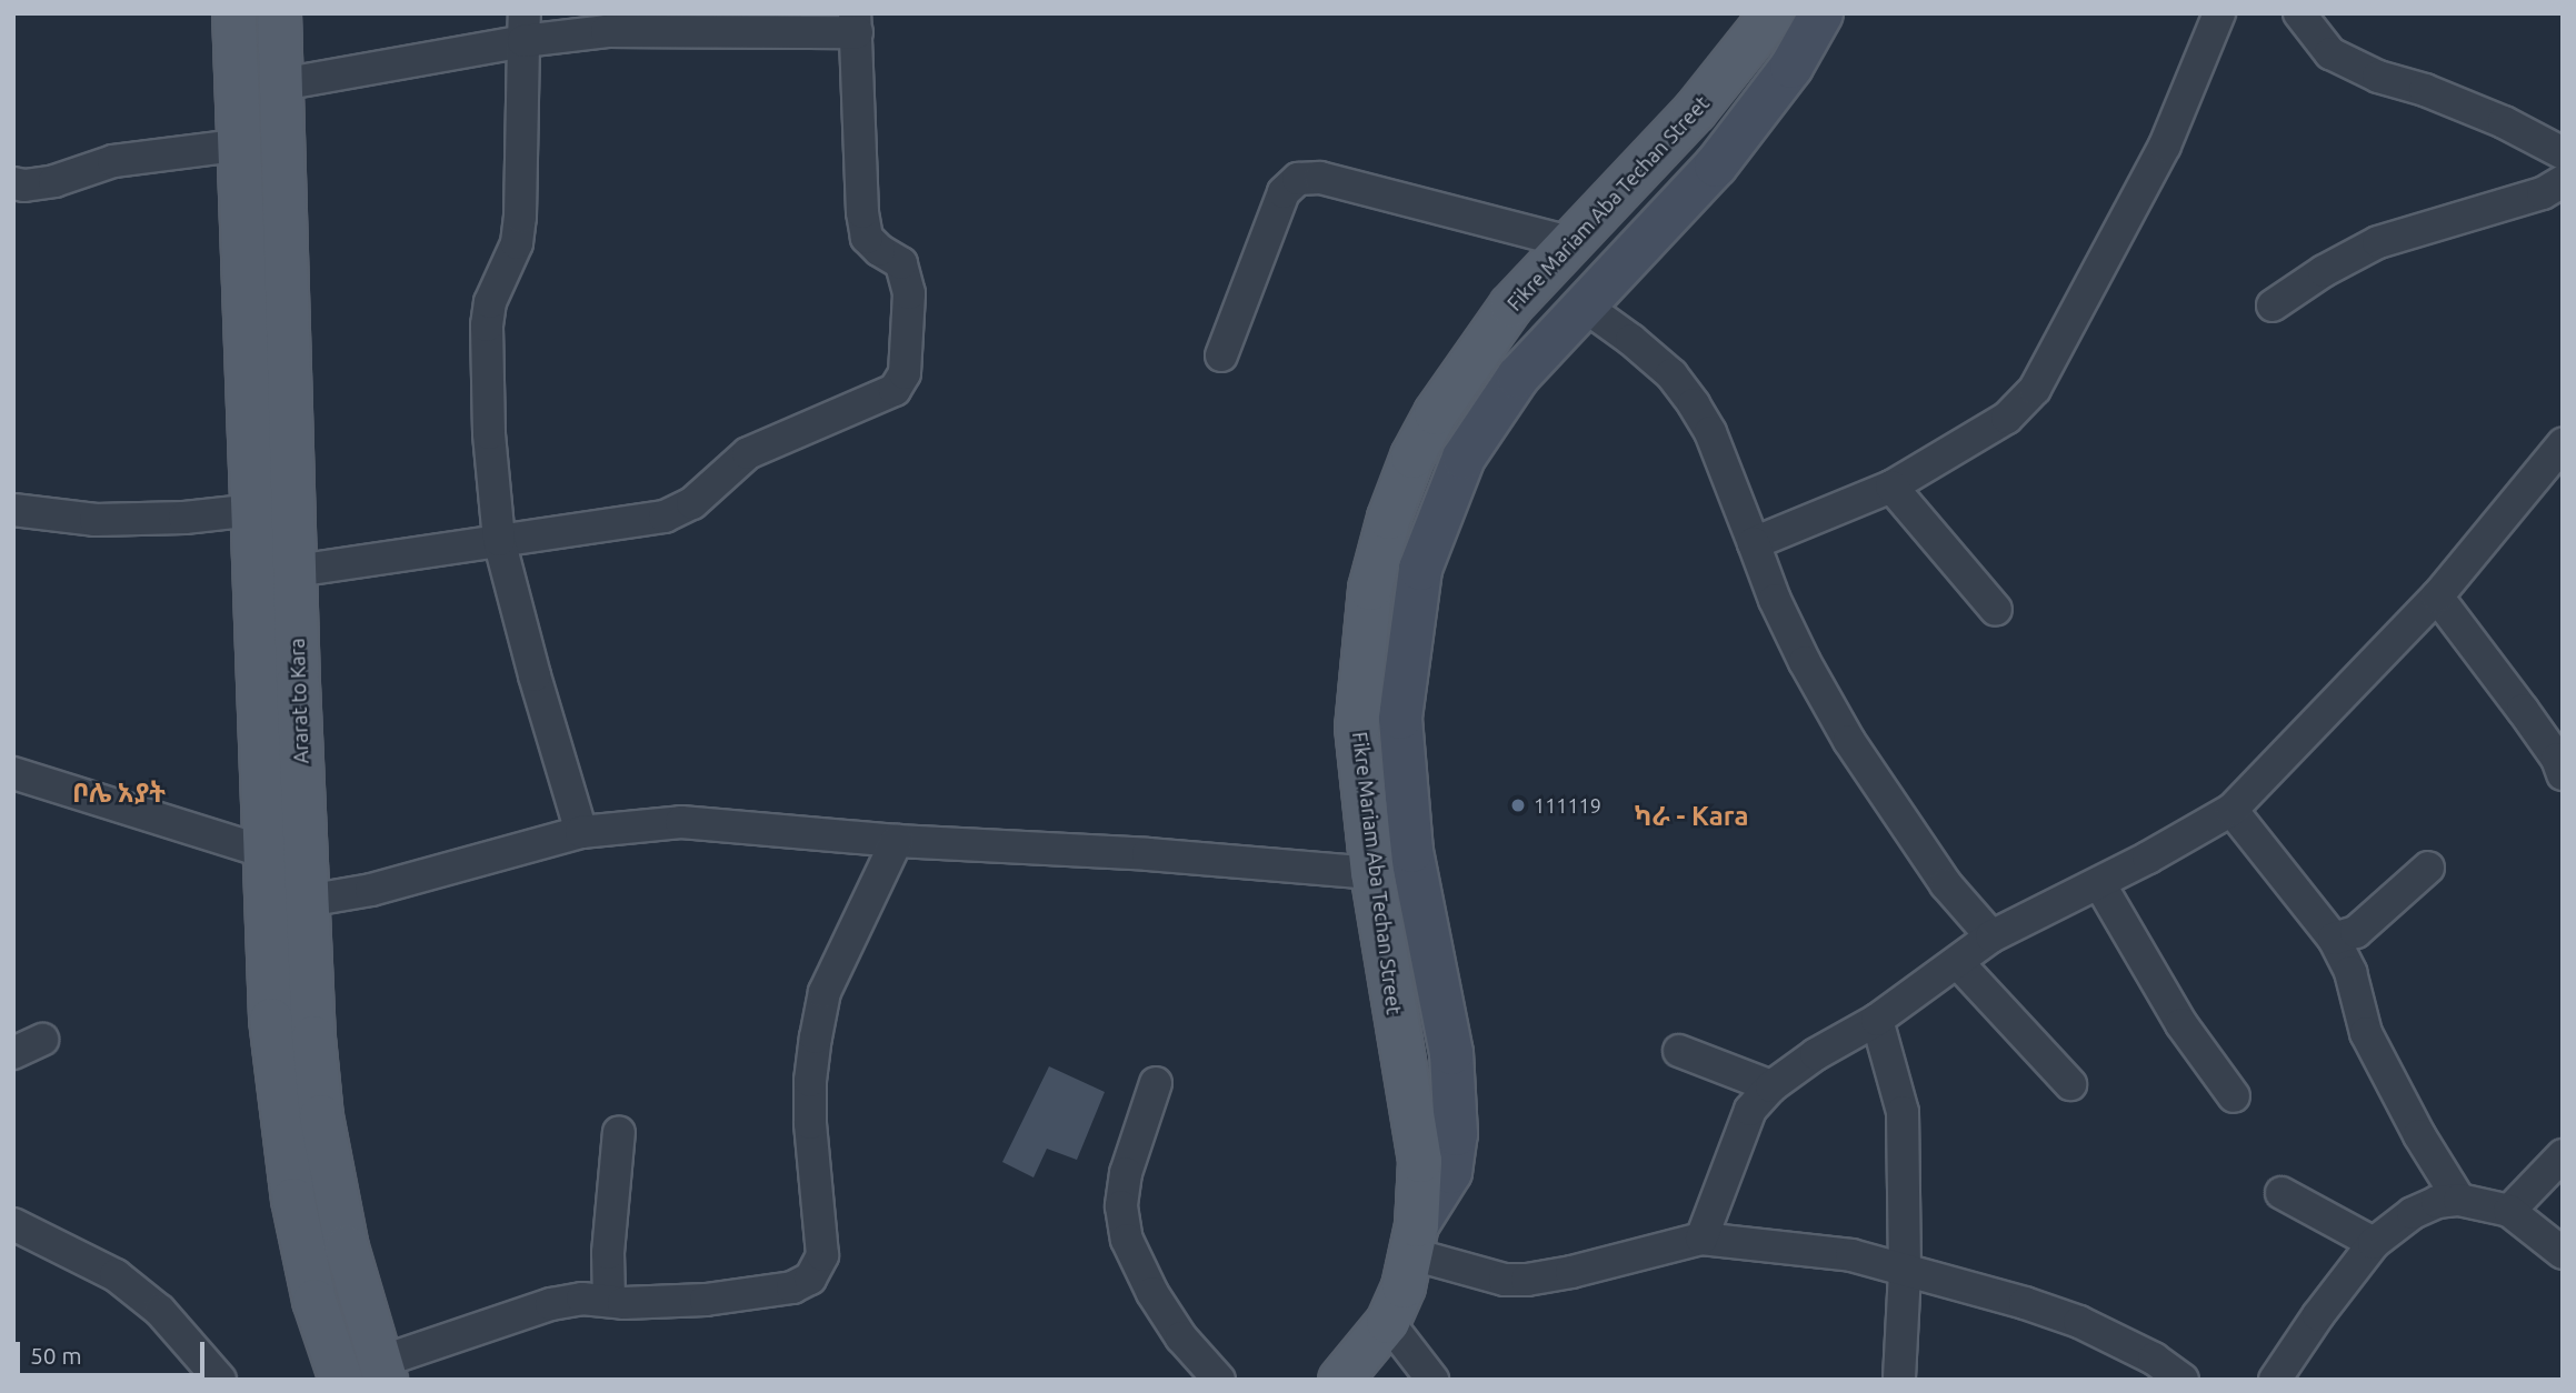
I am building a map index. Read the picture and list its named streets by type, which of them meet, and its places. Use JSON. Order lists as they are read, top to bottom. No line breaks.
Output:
{"streets":{"main road":["Fikre Mariam Aba Techan Street","Ararat to Kara"]},"districts":["ቦሌ አያት","ካራ - Kara"],"places":["111119"],"scale_bar":"50 m"}
